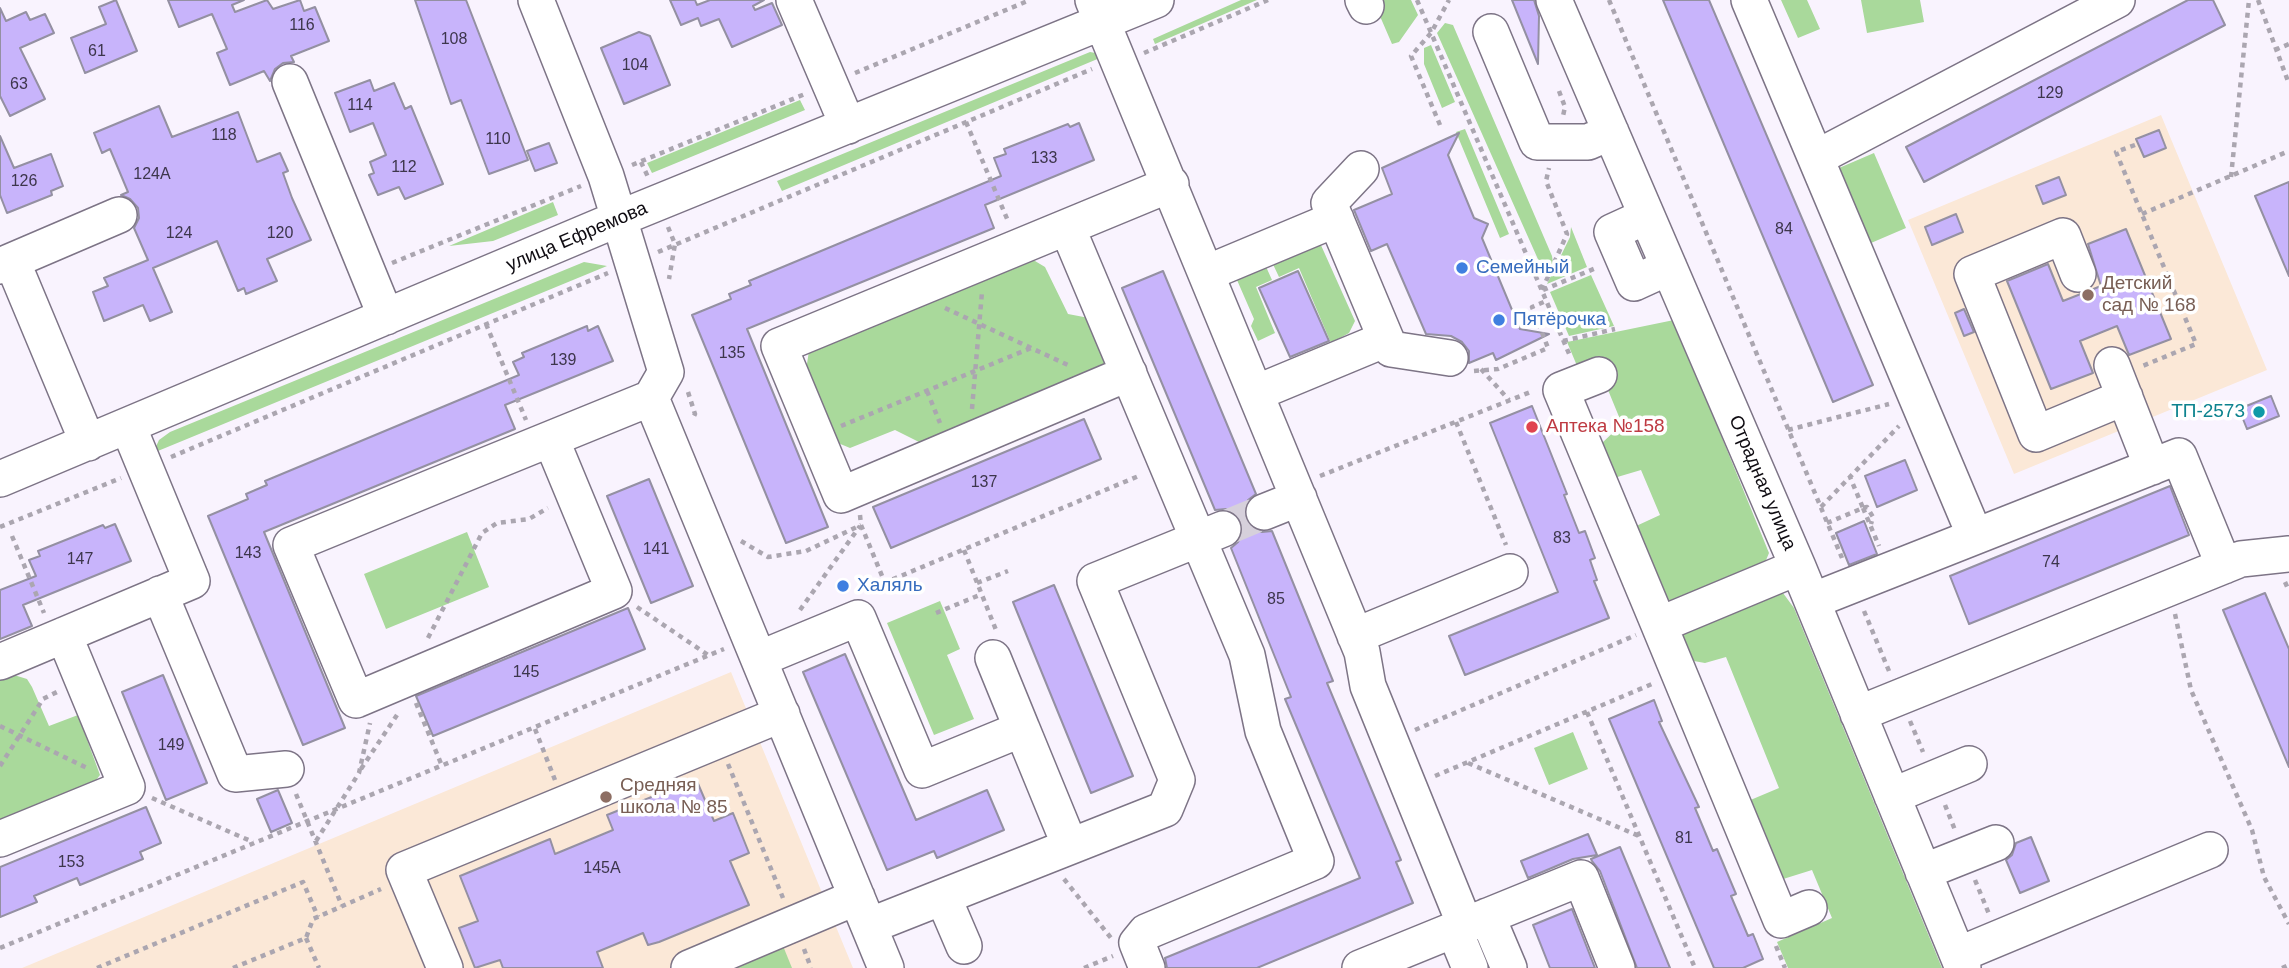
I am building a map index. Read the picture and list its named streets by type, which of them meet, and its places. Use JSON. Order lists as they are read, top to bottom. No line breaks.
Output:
{"streets":{"street":["улица Ефремова","Отрадная улица"]},"places":["Семейный","Детский сад № 168","Пятёрочка","ТП-2573","Аптека №158","Халяль","Средняя школа № 85"],"house_numbers":["116","108","61","104","63","129","114","118","110","133","112","124А","126","84","124","120","135","139","137","83","141","143","147","74","85","145","149","81","153","145А"]}
